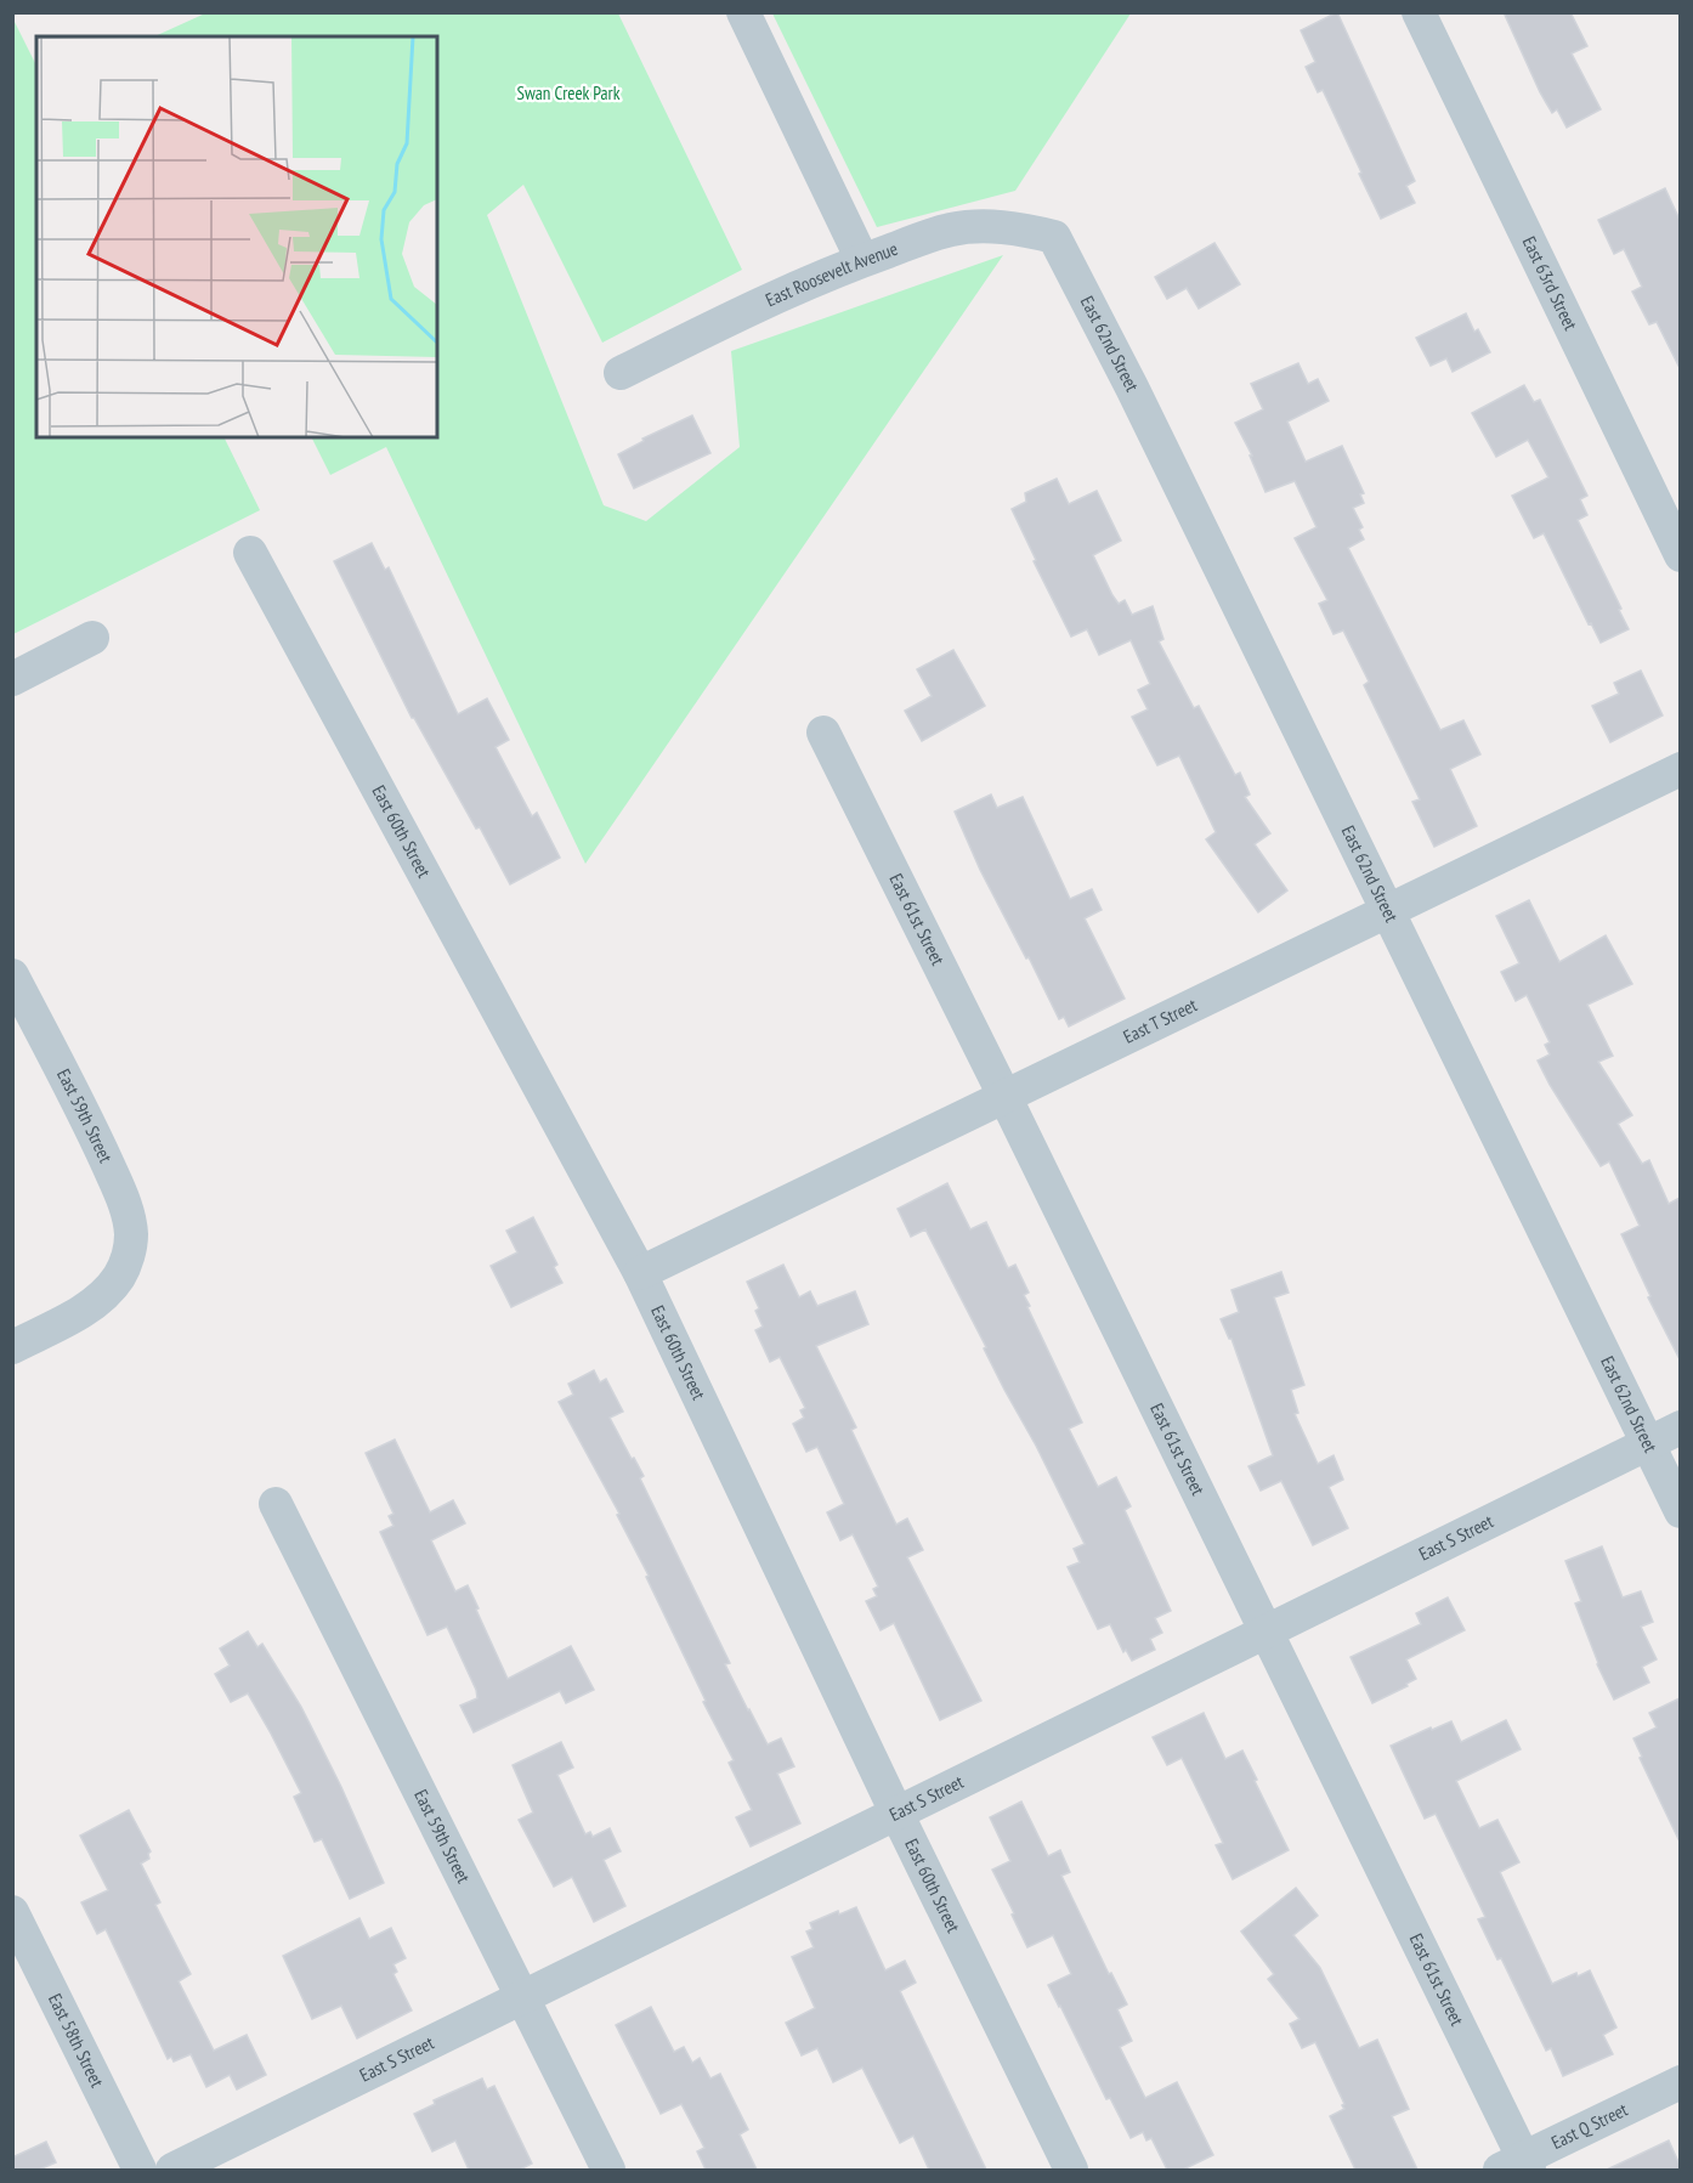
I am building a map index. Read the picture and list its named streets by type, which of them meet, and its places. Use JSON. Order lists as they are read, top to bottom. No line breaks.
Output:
{"streets":{"street":["East Roosevelt Avenue","East 63rd Street","East 62nd Street","East 60th Street","East 61st Street","East T Street","East 59th Street","East S Street","East 58th Street","East Q Street"]},"crossings":[["East Roosevelt Avenue","East 62nd Street"],["East 62nd Street","East T Street"],["East 62nd Street","East S Street"],["East 60th Street","East T Street"],["East 60th Street","East S Street"],["East 61st Street","East T Street"],["East 61st Street","East S Street"],["East 61st Street","East Q Street"],["East 59th Street","East S Street"]],"parks":["Swan Creek Park"]}
